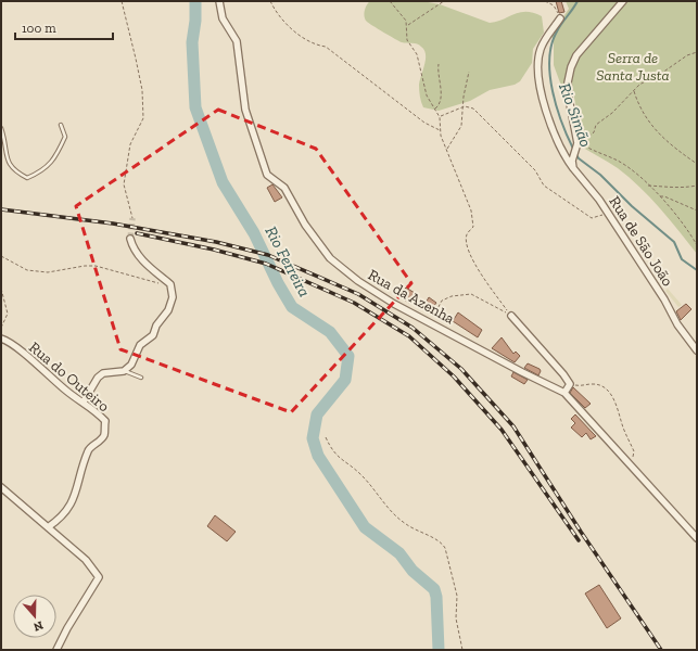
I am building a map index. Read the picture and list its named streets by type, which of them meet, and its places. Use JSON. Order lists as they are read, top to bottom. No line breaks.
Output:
{"streets":{"street":["Rua de São João","Rua da Azenha","Rua do Outeiro"]},"water":["Rio Simão","Rio Ferreira"],"parks":["Serra de Santa Justa"],"scale_bar":"100 m","north":"bottom"}
